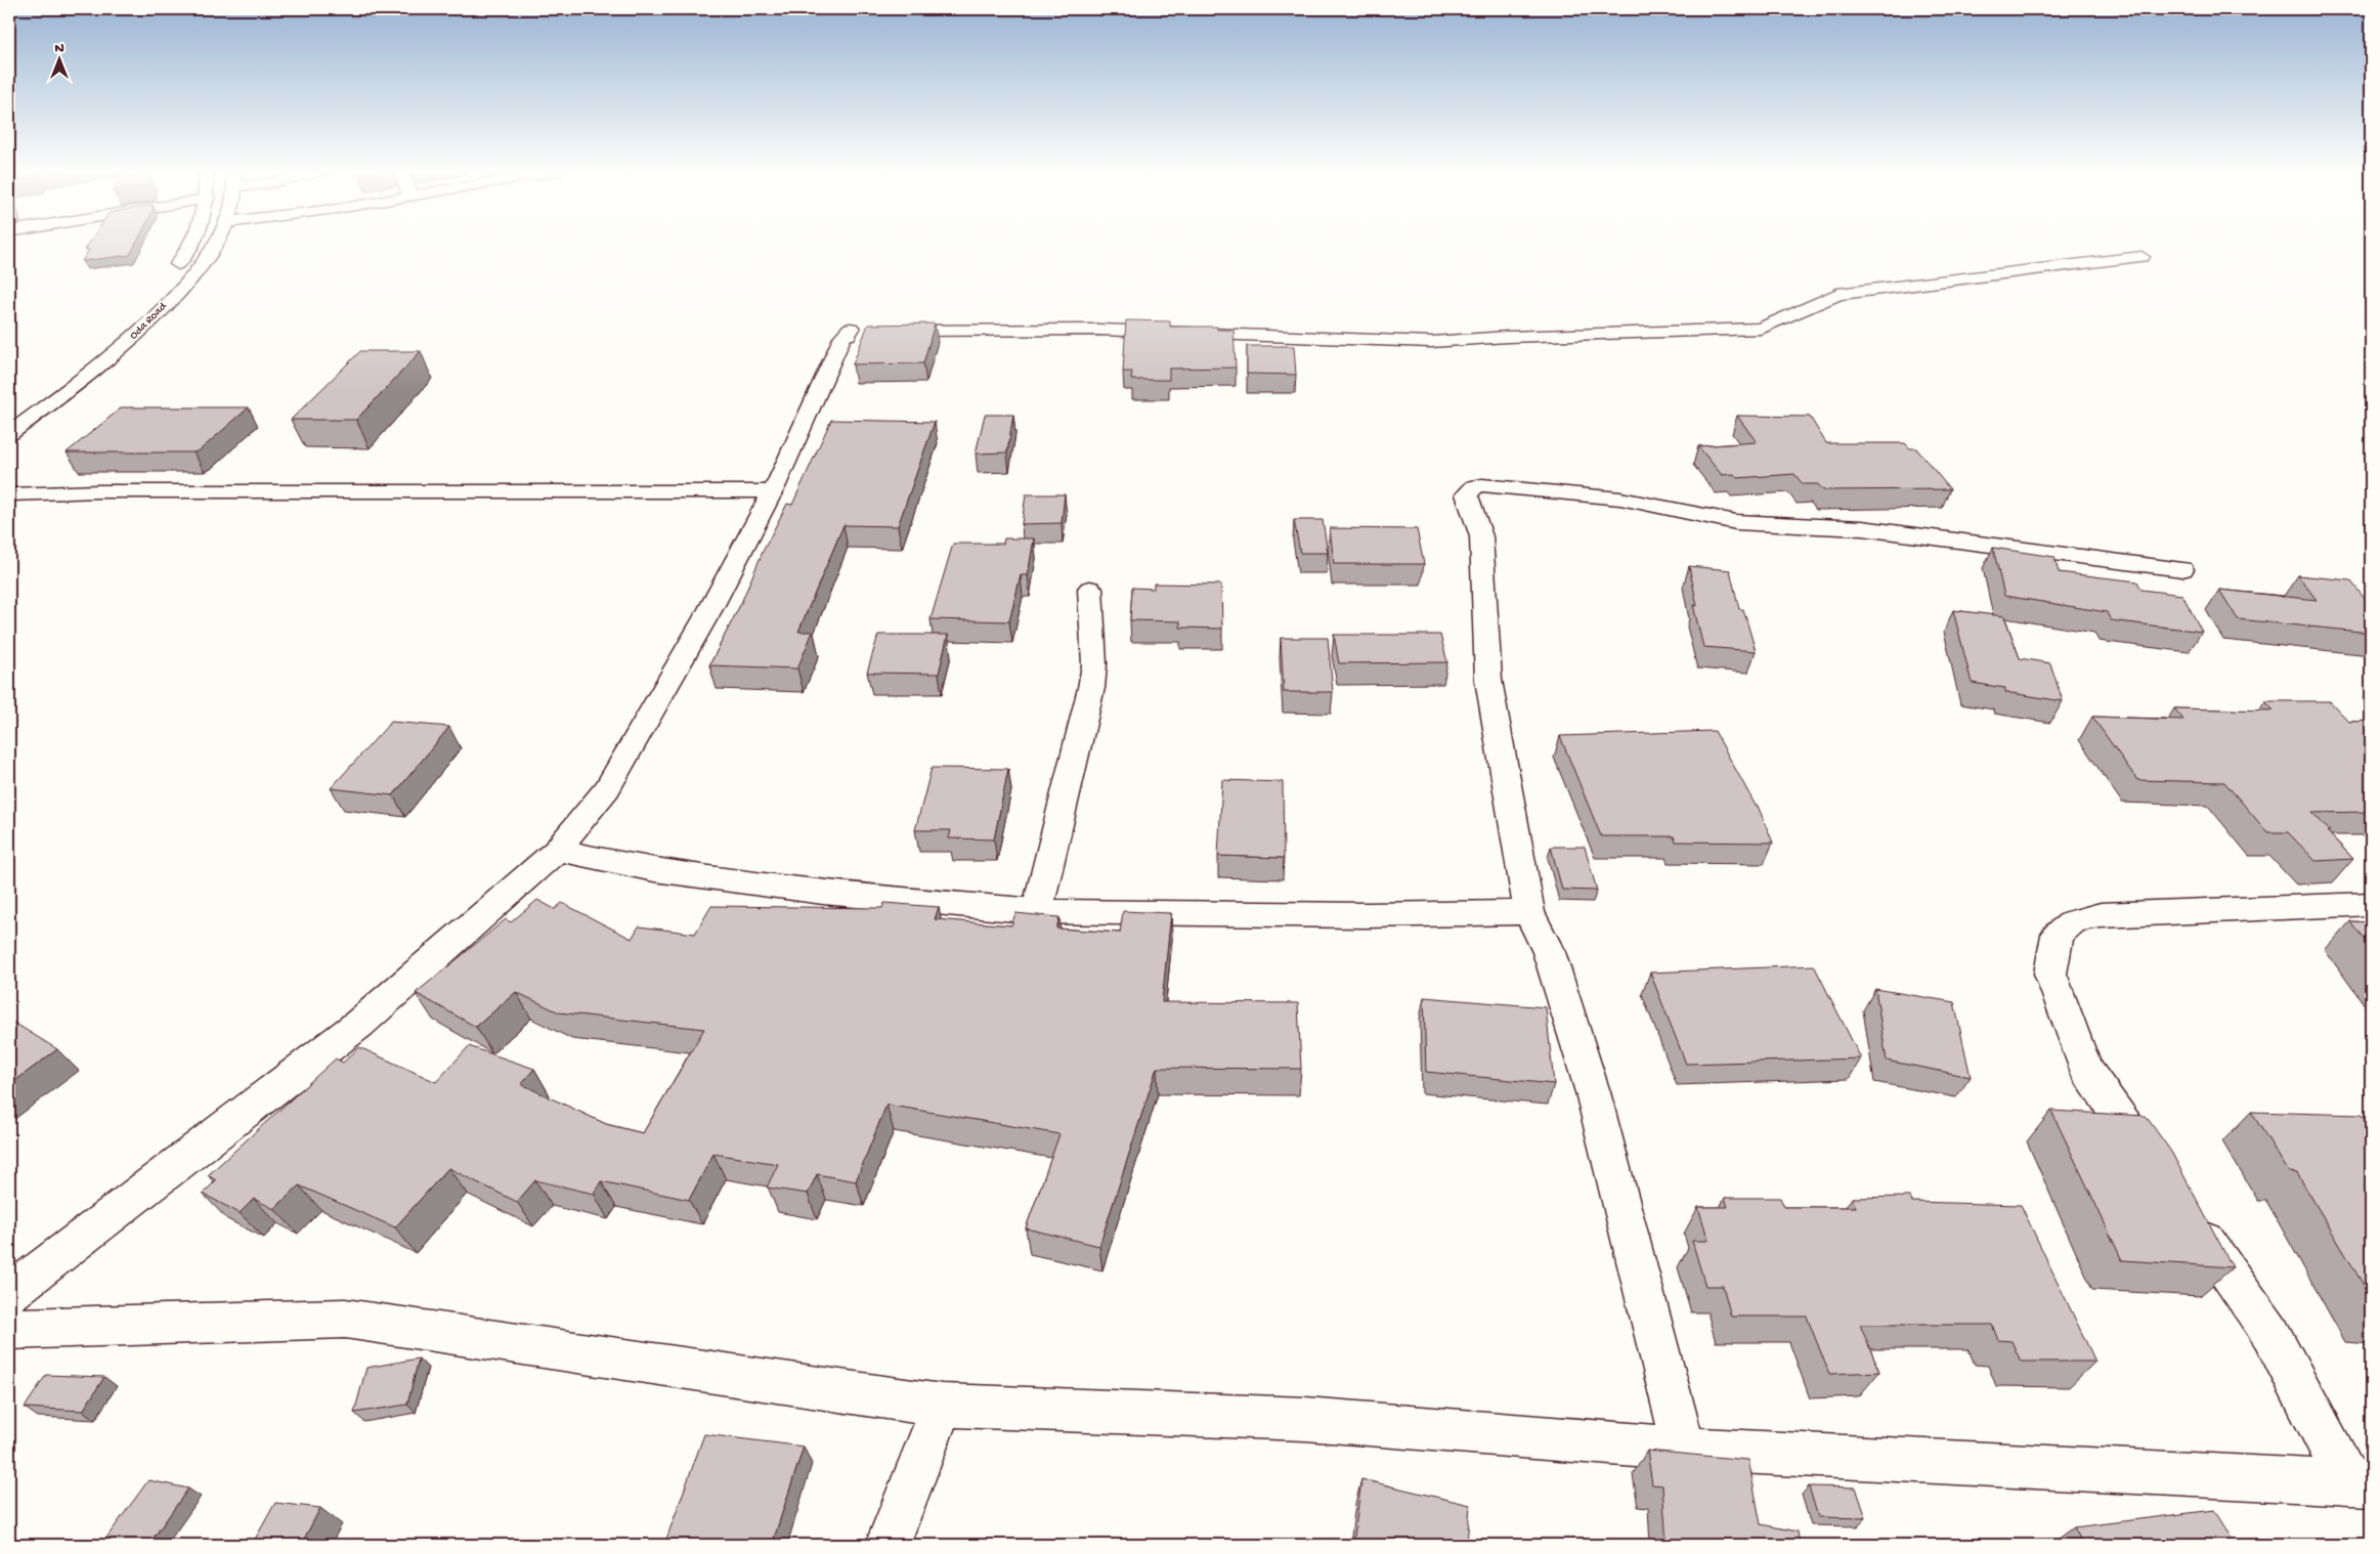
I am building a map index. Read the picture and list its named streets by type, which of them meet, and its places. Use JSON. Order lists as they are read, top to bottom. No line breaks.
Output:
{"streets":{"street":["Oda Road"]},"north":"top"}
